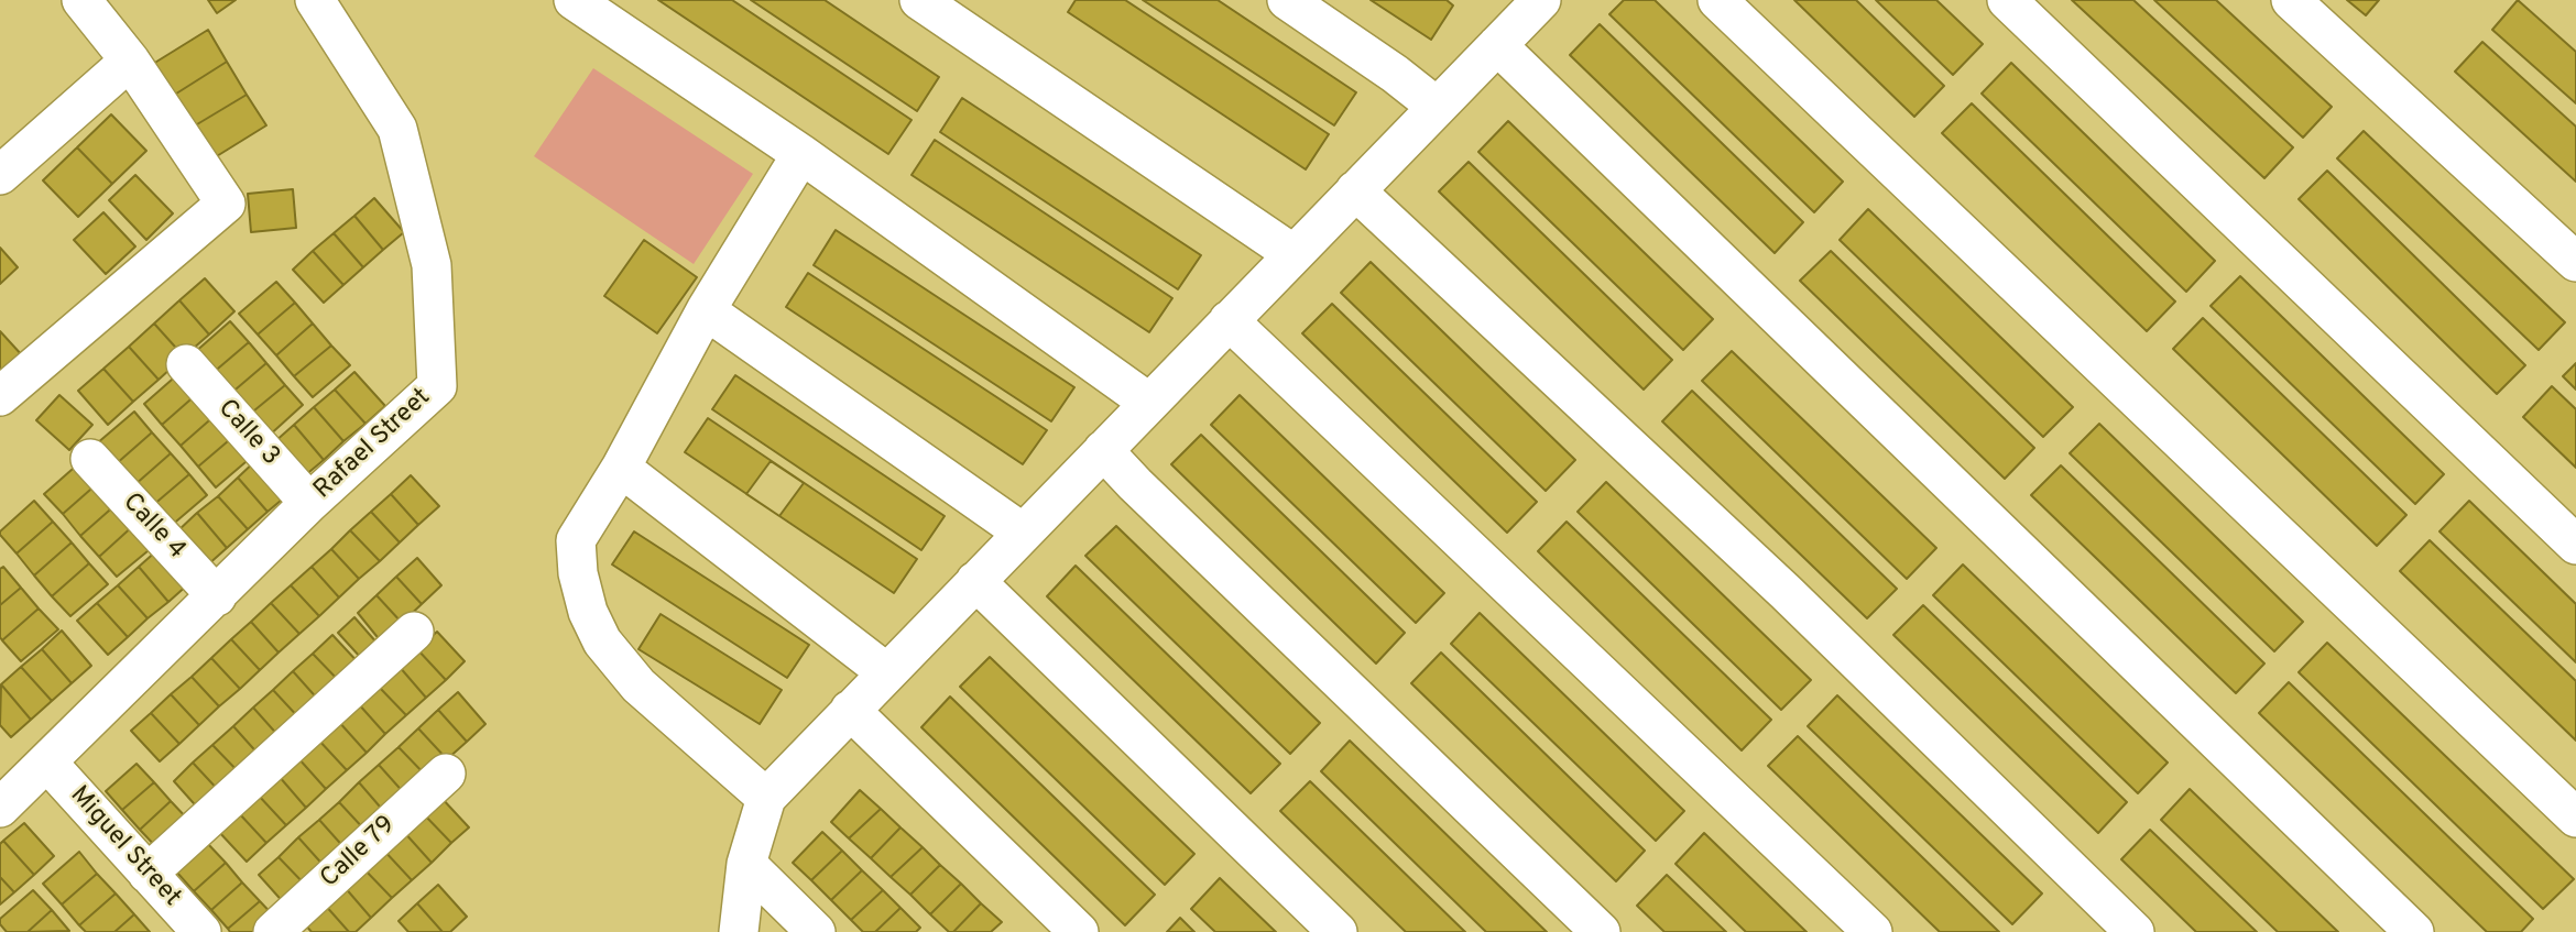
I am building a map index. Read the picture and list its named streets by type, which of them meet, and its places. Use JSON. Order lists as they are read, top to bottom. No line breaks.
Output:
{"streets":{"street":["Calle 3","Rafael Street","Calle 4","Miguel Street","Calle 79"]},"crossings":[["Calle 3","Rafael Street"],["Rafael Street","Calle 4"],["Rafael Street","Miguel Street"]]}
